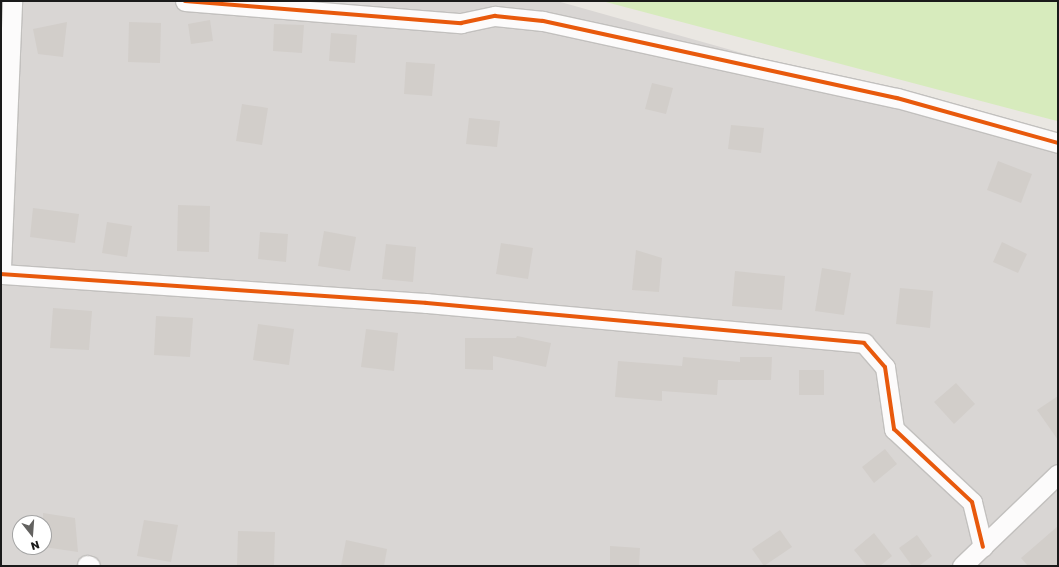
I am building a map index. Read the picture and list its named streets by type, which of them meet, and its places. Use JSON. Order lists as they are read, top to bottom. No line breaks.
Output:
{"north":"bottom"}
